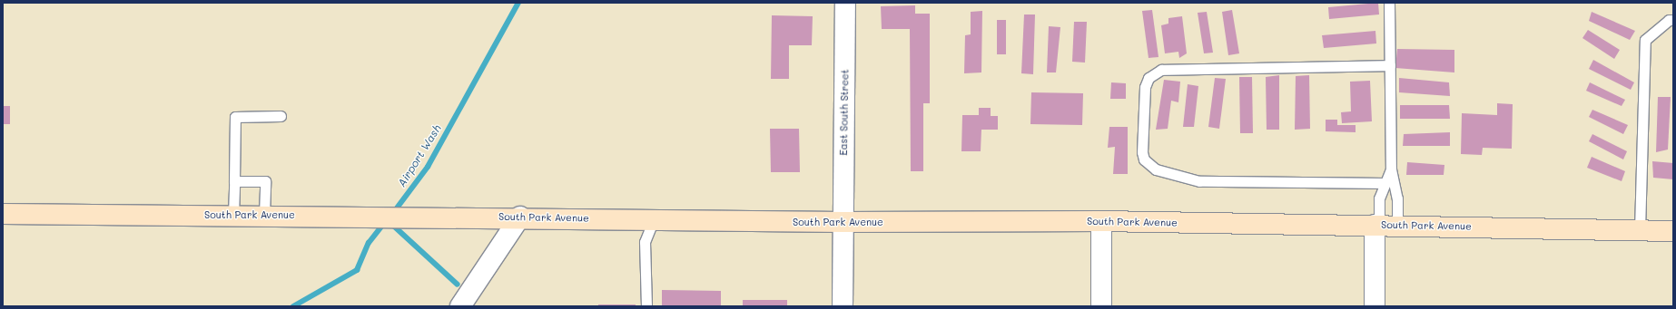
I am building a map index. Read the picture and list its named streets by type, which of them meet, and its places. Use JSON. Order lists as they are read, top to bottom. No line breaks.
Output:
{"streets":{"main road":["South Park Avenue"],"street":["East South Street"]},"crossings":[["East South Street","South Park Avenue"]],"water":["Airport Wash"]}
